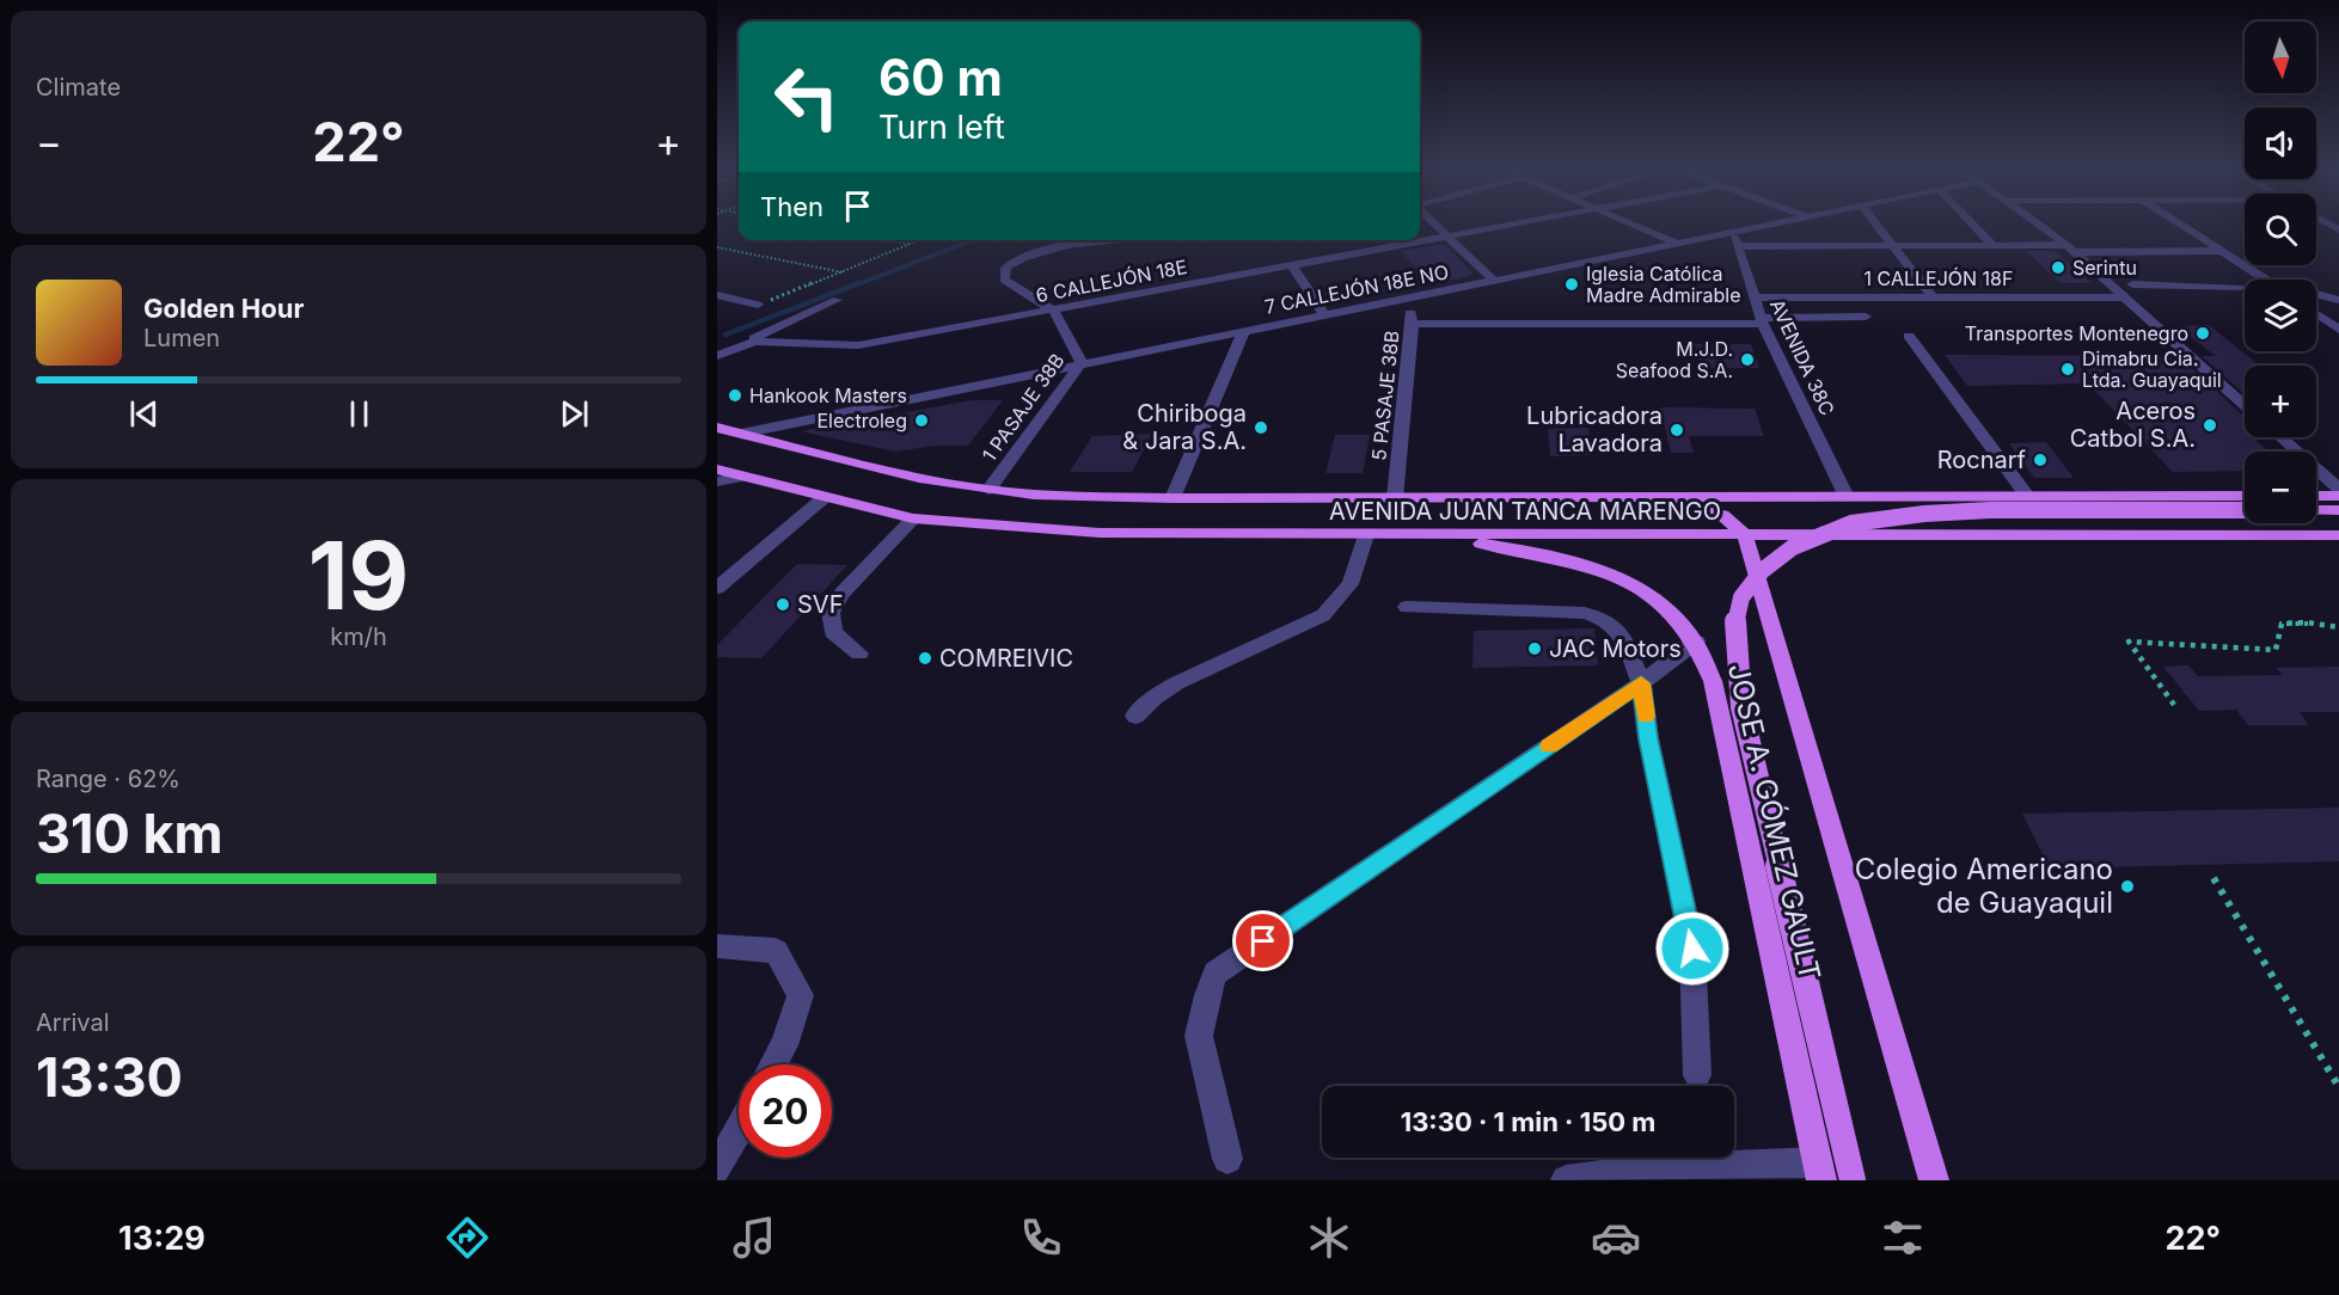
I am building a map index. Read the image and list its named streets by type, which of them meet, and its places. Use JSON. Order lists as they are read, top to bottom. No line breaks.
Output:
{"streets":{"main road":["AVENIDA JUAN TANCA MARENGO","JOSE A. GÓMEZ GAULT"],"street":["1 CALLEJÓN 18F","6 CALLEJÓN 18E","7 CALLEJÓN 18E NO","AVENIDA 38C","5 PASAJE 38B","1 PASAJE 38B"]},"crossings":[["1 CALLEJÓN 18F","AVENIDA 38C"],["6 CALLEJÓN 18E","1 PASAJE 38B"],["7 CALLEJÓN 18E NO","AVENIDA 38C"],["7 CALLEJÓN 18E NO","5 PASAJE 38B"],["7 CALLEJÓN 18E NO","1 PASAJE 38B"],["7 CALLEJÓN 18E NO","AVENIDA JUAN TANCA MARENGO"],["AVENIDA 38C","AVENIDA JUAN TANCA MARENGO"],["5 PASAJE 38B","AVENIDA JUAN TANCA MARENGO"],["1 PASAJE 38B","AVENIDA JUAN TANCA MARENGO"],["AVENIDA JUAN TANCA MARENGO","JOSE A. GÓMEZ GAULT"]],"places":["Serintu","Iglesia Católica Madre Admirable","Transportes Montenegro","M.J.D. Seafood S.A.","Dimabru Cia. Ltda. Guayaquil","Hankook Masters","Electroleg","Aceros Catbol S.A.","Chiriboga & Jara S.A.","Lubricadora Lavadora","Rocnarf","SVF","JAC Motors","COMREIVIC","Colegio Americano de Guayaquil"],"north":"bottom","page":{"tile":["Climate",["19","km/h"],["Range · 62%","310 km"],["Arrival","13:30"]],"map_buttons":["+","−"],"turn":["60 m","Turn left"],"heat":["−","22°","+"],"then":"Then","song":["Golden Hour","Lumen"],"limit":"20","trip":"13:30 · 1 min · 150 m","tabs":["13:29","22°"]}}
